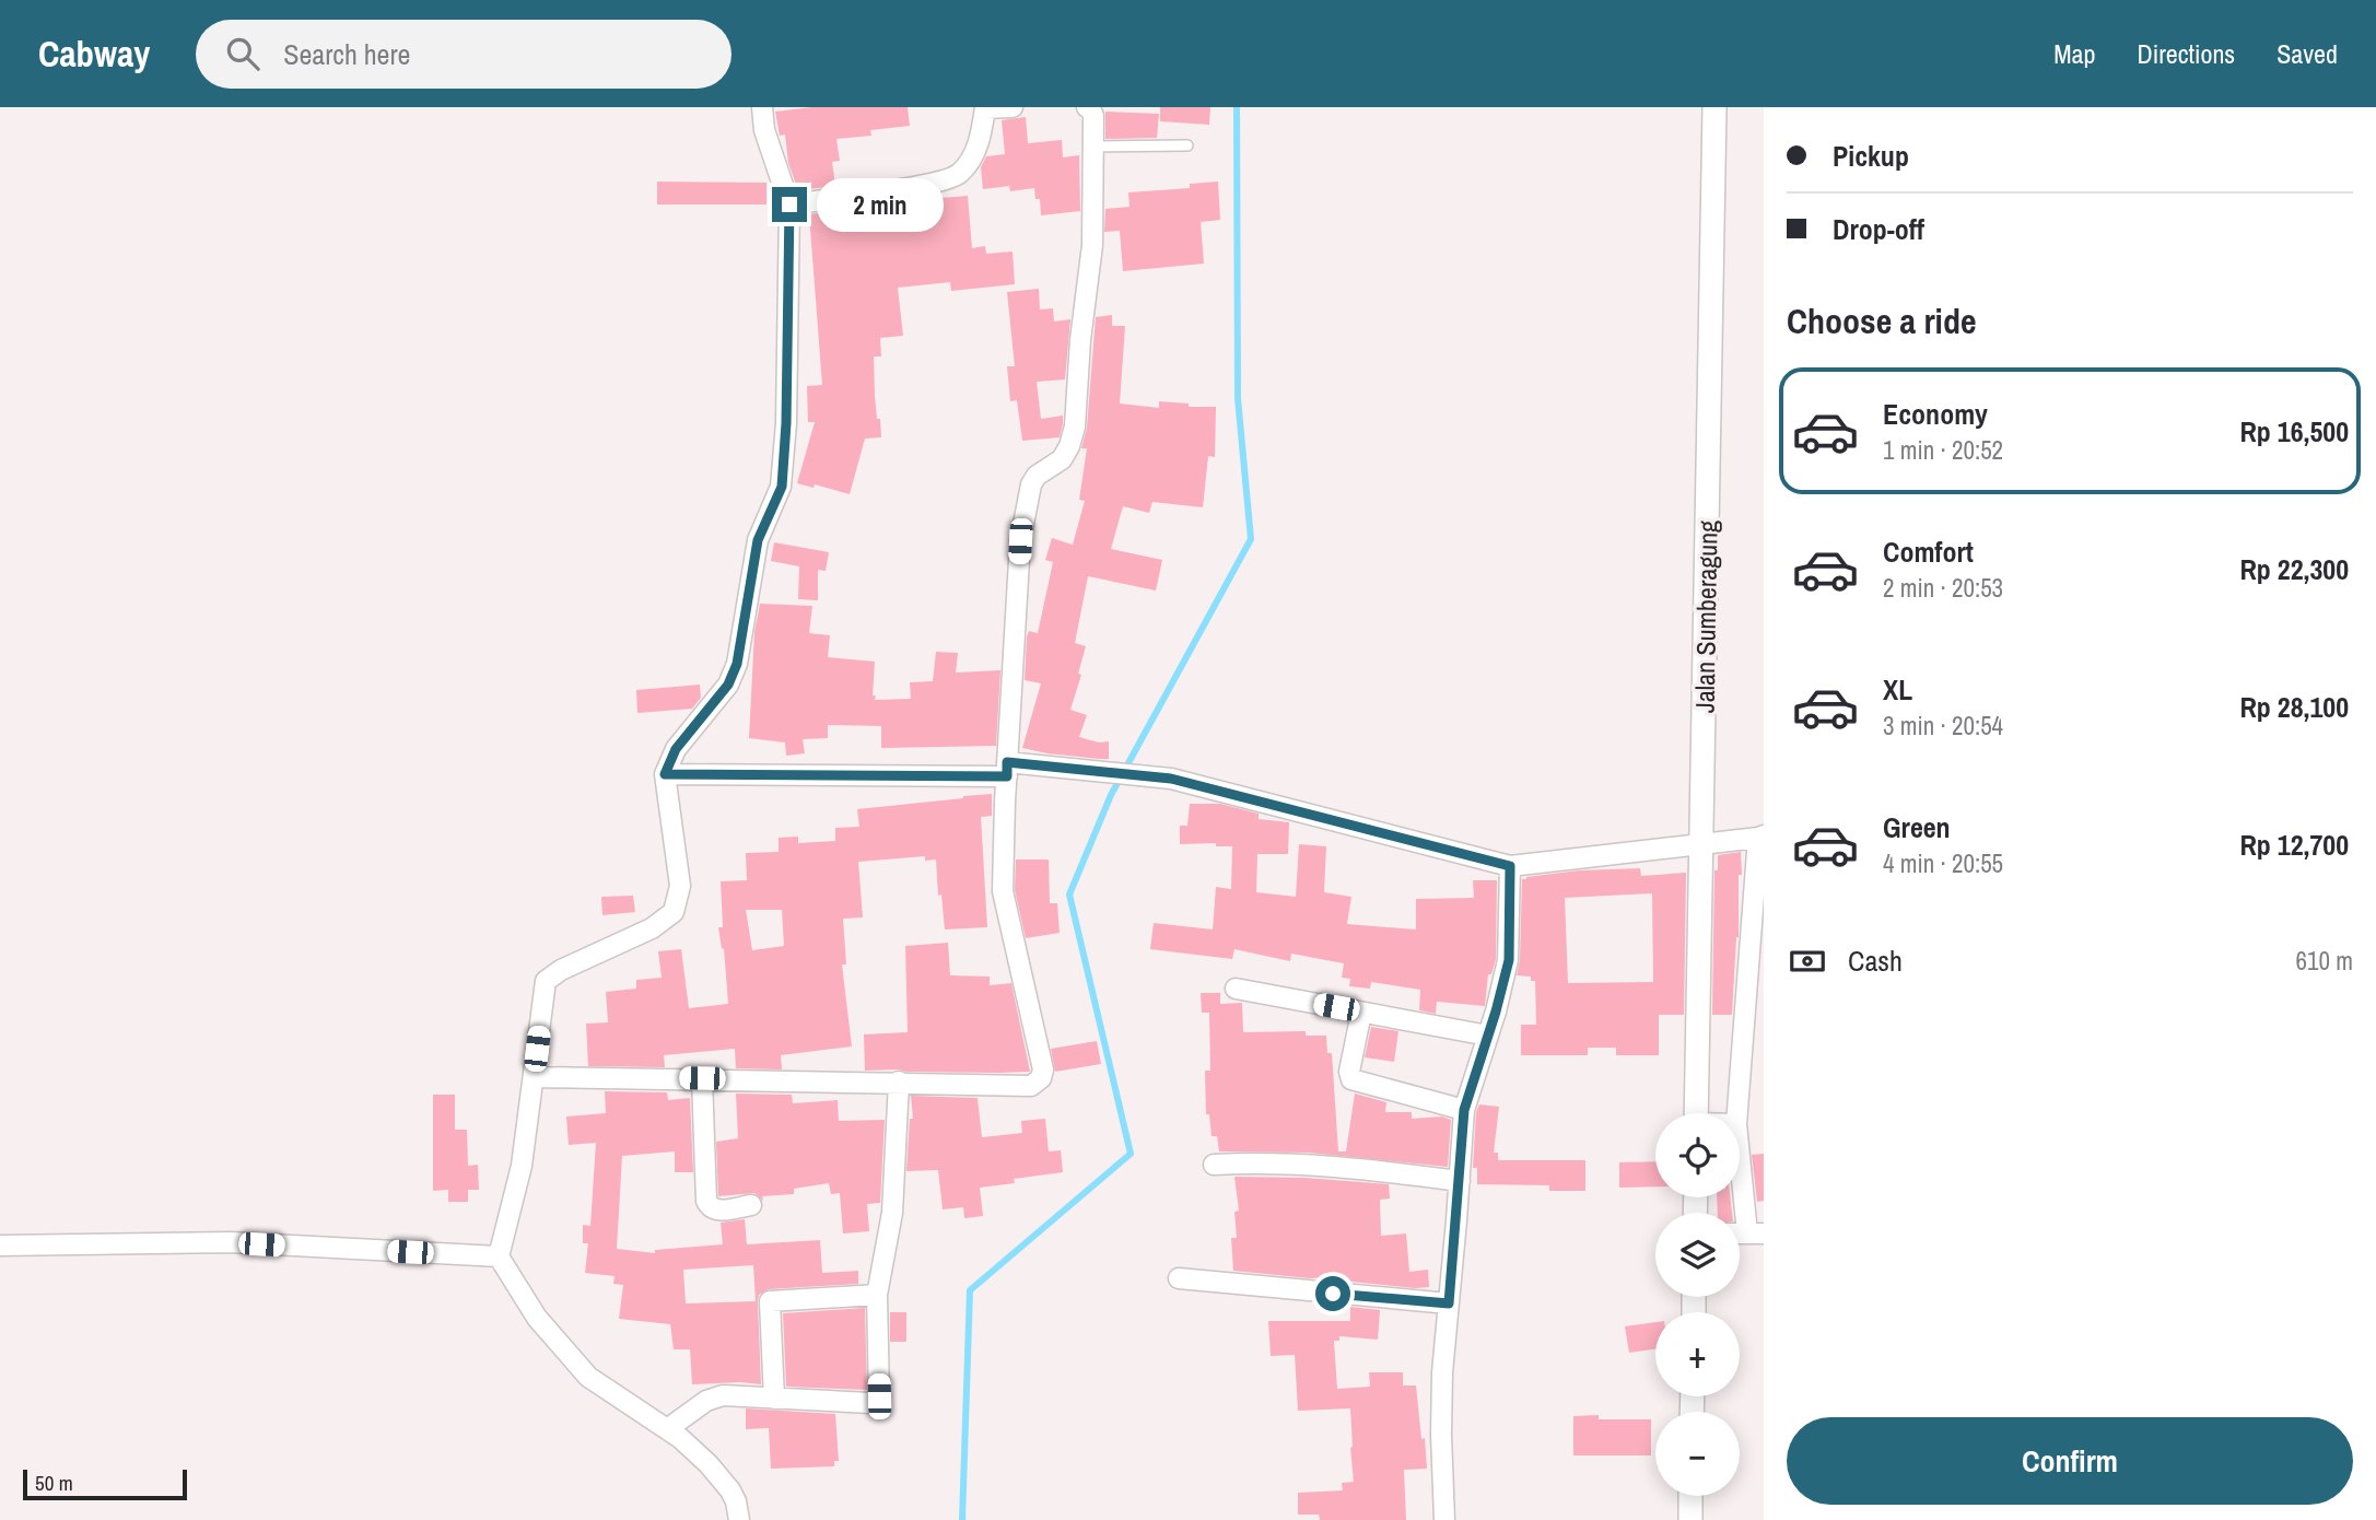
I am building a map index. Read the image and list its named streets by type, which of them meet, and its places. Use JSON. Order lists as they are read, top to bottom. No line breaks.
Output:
{"streets":{"street":["Jalan Sumberagung"]},"scale_bar":"50 m","page":{"header":"Cabway","search":"Search here","nav":["Map","Directions","Saved"],"banner":["Pickup","Drop-off"],"bubble":"2 min","heading":"Choose a ride","list":[{"name":"Economy","note":"1 min · 20:52","value":"Rp 16,500"},{"name":"Comfort","note":"2 min · 20:53","value":"Rp 22,300"},{"name":"XL","note":"3 min · 20:54","value":"Rp 28,100"},{"name":"Green","note":"4 min · 20:55","value":"Rp 12,700"}],"pay":["Cash","610 m"],"map_buttons":["+","−"],"buttons":"Confirm","scale":"50 m"}}
